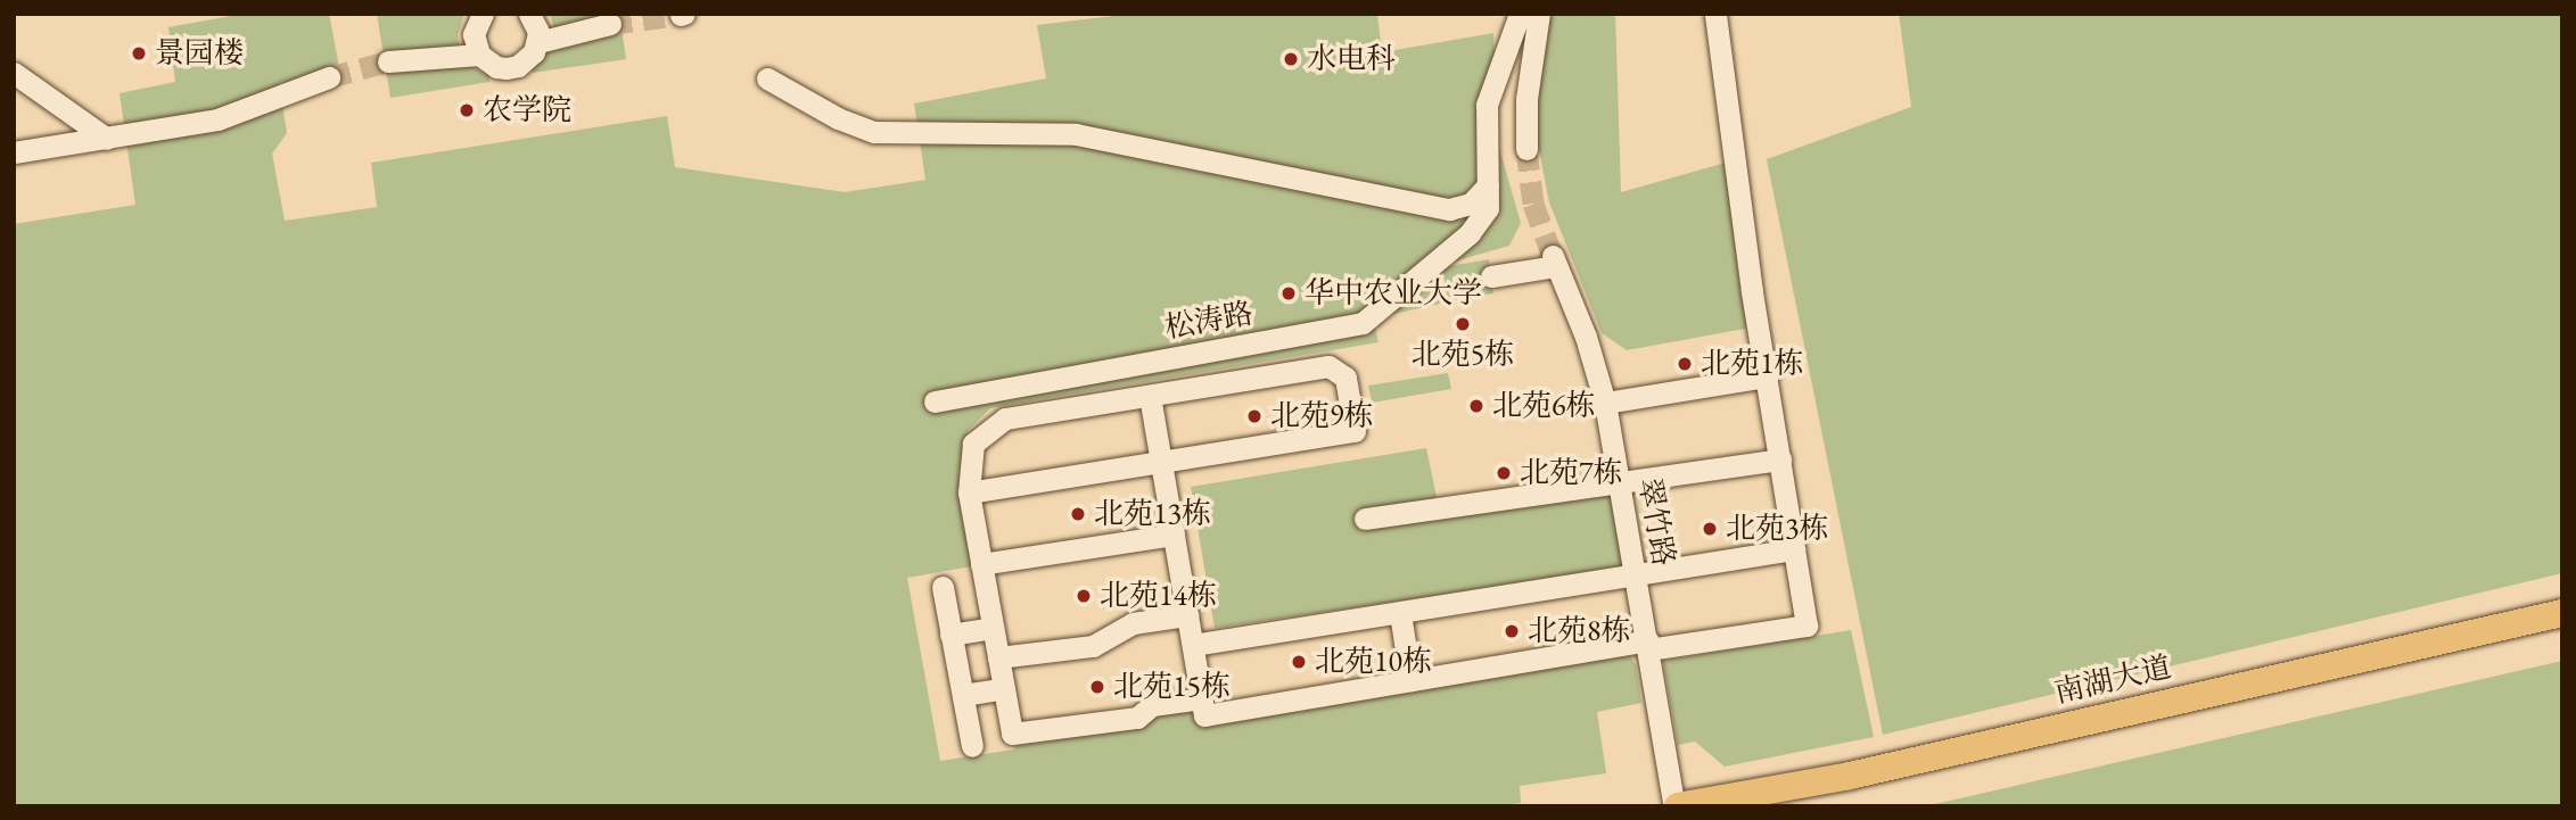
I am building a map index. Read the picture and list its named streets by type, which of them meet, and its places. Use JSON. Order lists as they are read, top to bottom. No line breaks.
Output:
{"streets":{"main road":["南湖大道"],"street":["松涛路","翠竹路"]},"crossings":[["翠竹路","南湖大道"]],"places":["景园楼","水电科","农学院","华中农业大学","北苑5栋","北苑1栋","北苑6栋","北苑9栋","北苑7栋","北苑13栋","北苑3栋","北苑14栋","北苑8栋","北苑10栋","北苑15栋"]}
